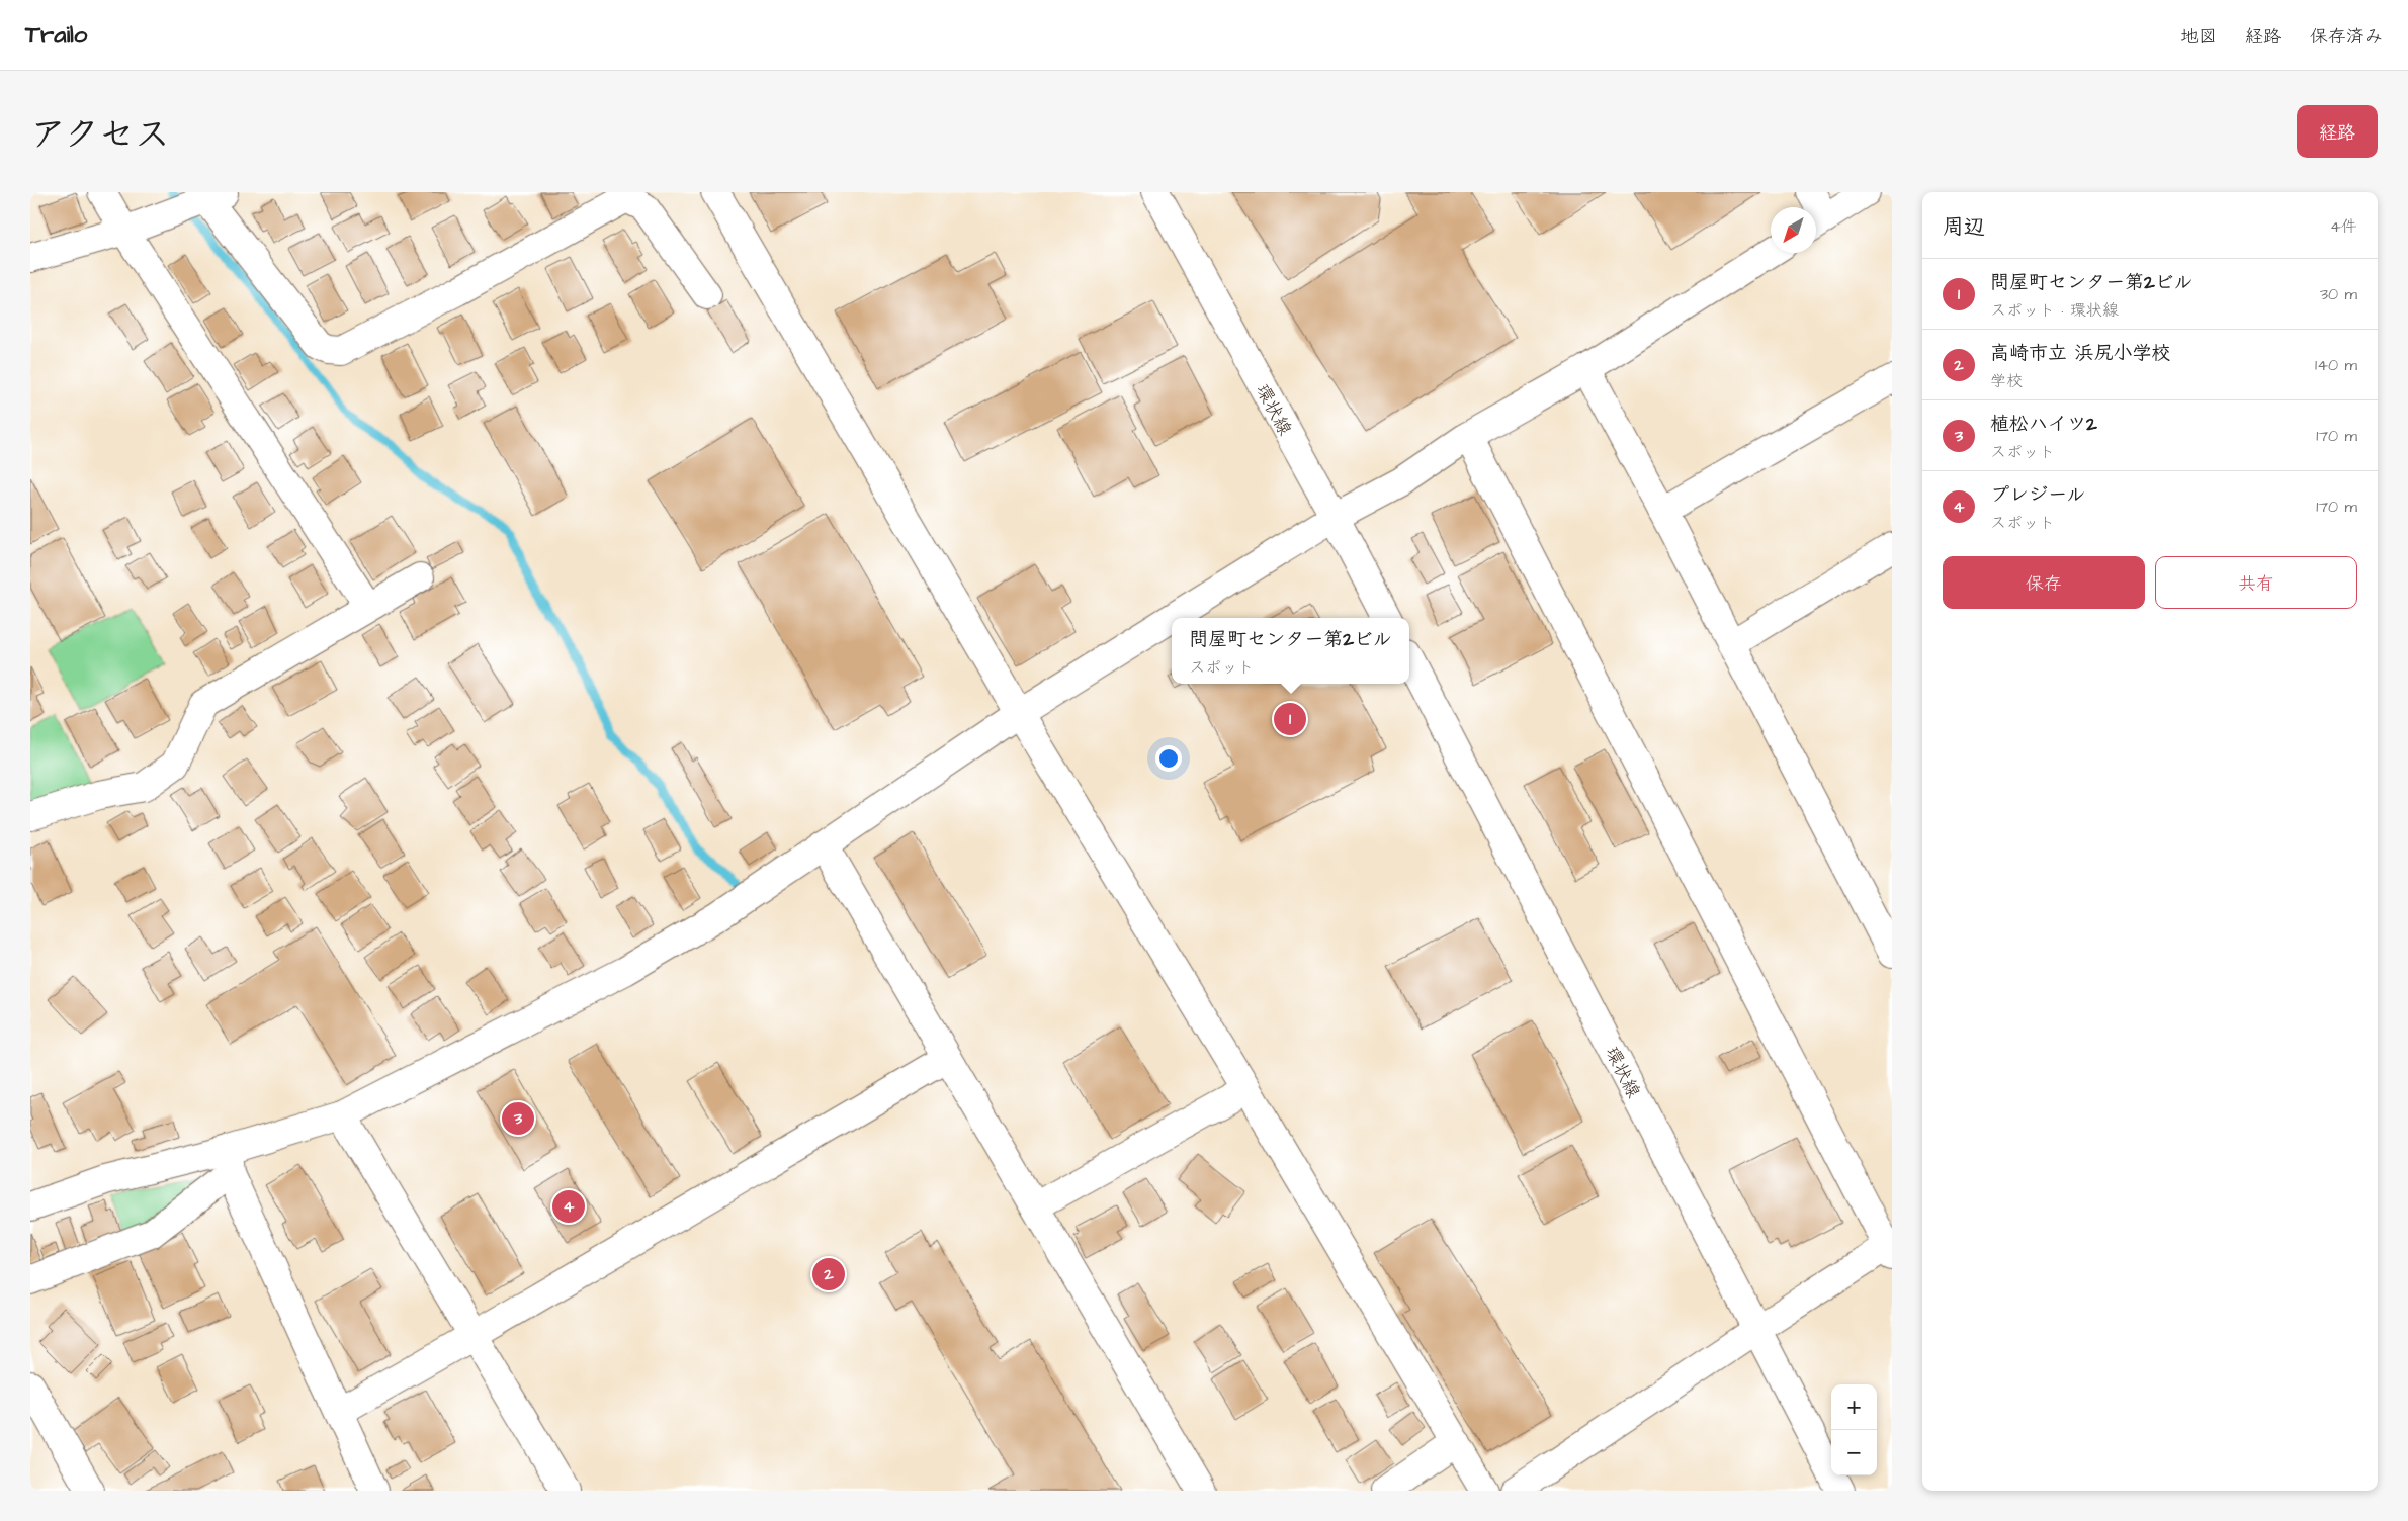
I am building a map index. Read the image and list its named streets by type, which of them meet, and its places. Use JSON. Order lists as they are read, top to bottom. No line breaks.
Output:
{"streets":{"street":["環状線"]},"north":"bottom left","page":{"header":"Trailo","nav":["地図","経路","保存済み"],"title":"アクセス","buttons":["経路",["保存","共有"]],"heading":["周辺","4件"],"list":[{"mark":"1","name":"問屋町センター第2ビル","note":"スポット · 環状線","value":"30 m"},{"mark":"2","name":"高崎市立 浜尻小学校","note":"学校","value":"140 m"},{"mark":"3","name":"植松ハイツ2","note":"スポット","value":"170 m"},{"mark":"4","name":"プレジール","note":"スポット","value":"170 m"}],"popup":["問屋町センター第2ビル","スポット"],"pins":["1","3","4","2"],"map_buttons":["+","−"]}}
